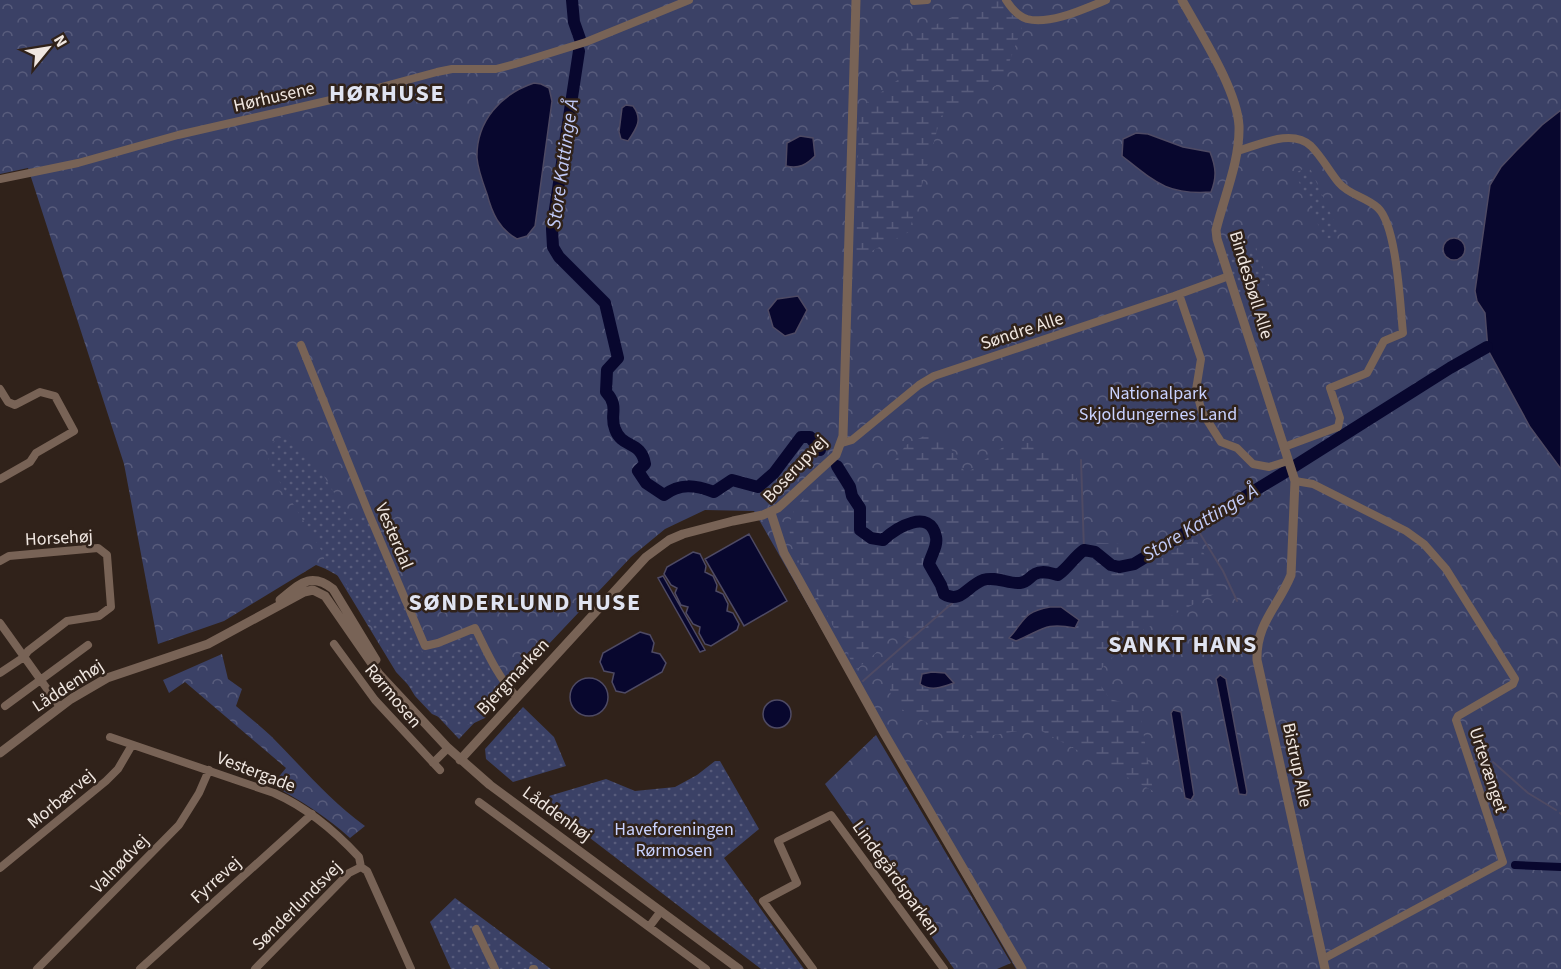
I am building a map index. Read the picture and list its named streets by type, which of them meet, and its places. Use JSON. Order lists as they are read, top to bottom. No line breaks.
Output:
{"streets":{"street":["Hørhusene","Bindesbøll Alle","Søndre Alle","Boserupvej","Vesterdal","Horsehøj","Bjergmarken","Låddenhøj","Rørmosen","Bistrup Alle","Urtevænget","Vestergade","Morbærvej","Valnødvej","Lindegårdsparken","Fyrrevej","Sønderlundsvej"]},"crossings":[["Bindesbøll Alle","Søndre Alle"],["Bindesbøll Alle","Bistrup Alle"],["Bindesbøll Alle","Urtevænget"],["Søndre Alle","Boserupvej"],["Boserupvej","Bjergmarken"],["Vesterdal","Bjergmarken"],["Bjergmarken","Låddenhøj"],["Bistrup Alle","Urtevænget"],["Vestergade","Morbærvej"],["Vestergade","Valnødvej"],["Vestergade","Fyrrevej"],["Vestergade","Sønderlundsvej"]],"districts":["HØRHUSE","SØNDERLUND HUSE","SANKT HANS"],"water":["Store Kattinge Å"],"parks":["Nationalpark Skjoldungernes Land","Haveforeningen Rørmosen"],"north":"top right"}
